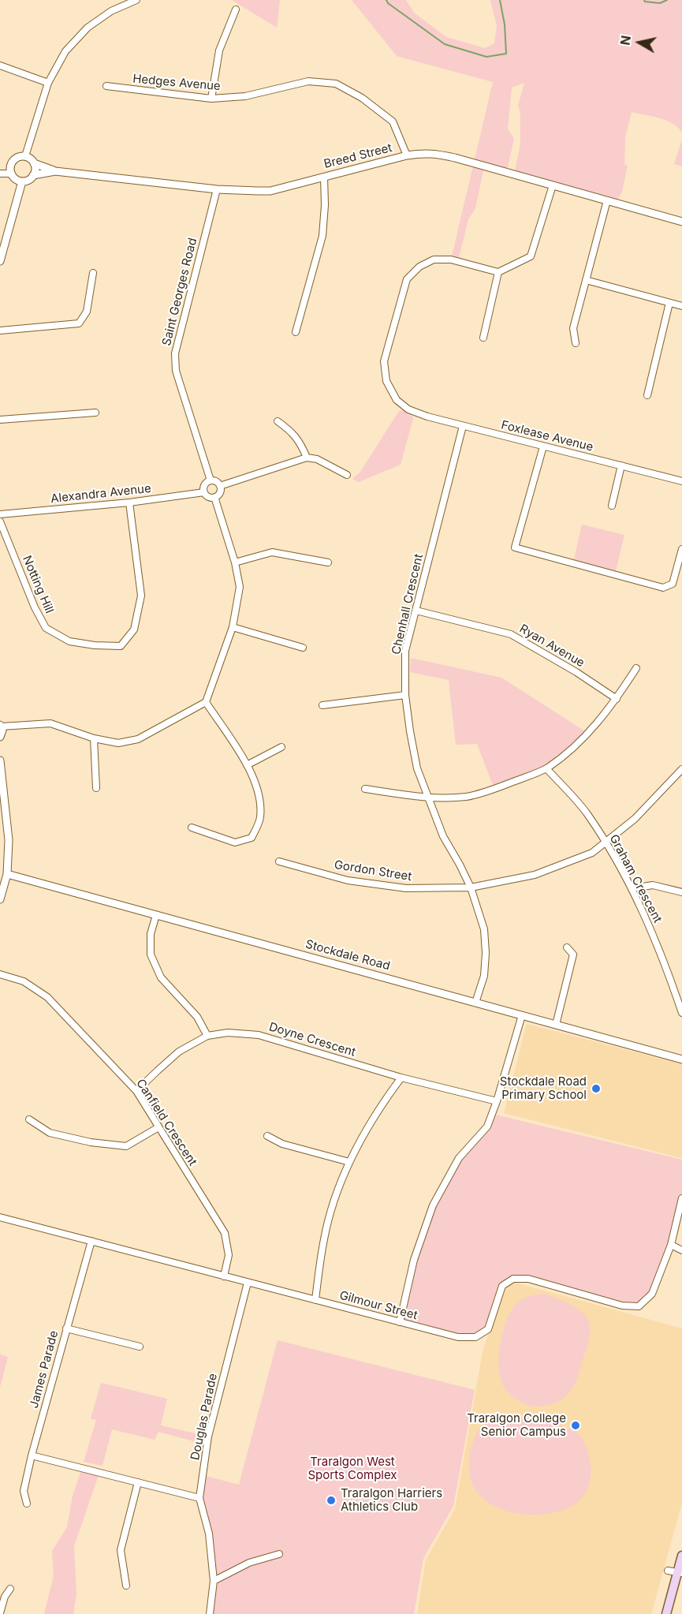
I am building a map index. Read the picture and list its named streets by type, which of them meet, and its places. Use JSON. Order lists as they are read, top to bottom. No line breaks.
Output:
{"streets":{"street":["Hedges Avenue","Breed Street","Saint Georges Road","Foxlease Avenue","Alexandra Avenue","Notting Hill","Chenhall Crescent","Ryan Avenue","Gordon Street","Graham Crescent","Stockdale Road","Doyne Crescent","Canfield Crescent","Gilmour Street","James Parade","Douglas Parade"]},"crossings":[["Hedges Avenue","Breed Street"],["Breed Street","Saint Georges Road"],["Saint Georges Road","Alexandra Avenue"],["Foxlease Avenue","Chenhall Crescent"],["Alexandra Avenue","Notting Hill"],["Chenhall Crescent","Ryan Avenue"],["Chenhall Crescent","Gordon Street"],["Chenhall Crescent","Stockdale Road"],["Gordon Street","Graham Crescent"],["Doyne Crescent","Canfield Crescent"],["Canfield Crescent","Gilmour Street"],["Gilmour Street","James Parade"],["Gilmour Street","Douglas Parade"]],"parks":["Traralgon West Sports Complex"],"places":["Stockdale Road Primary School","Traralgon College Senior Campus","Traralgon Harriers Athletics Club"],"north":"left"}
